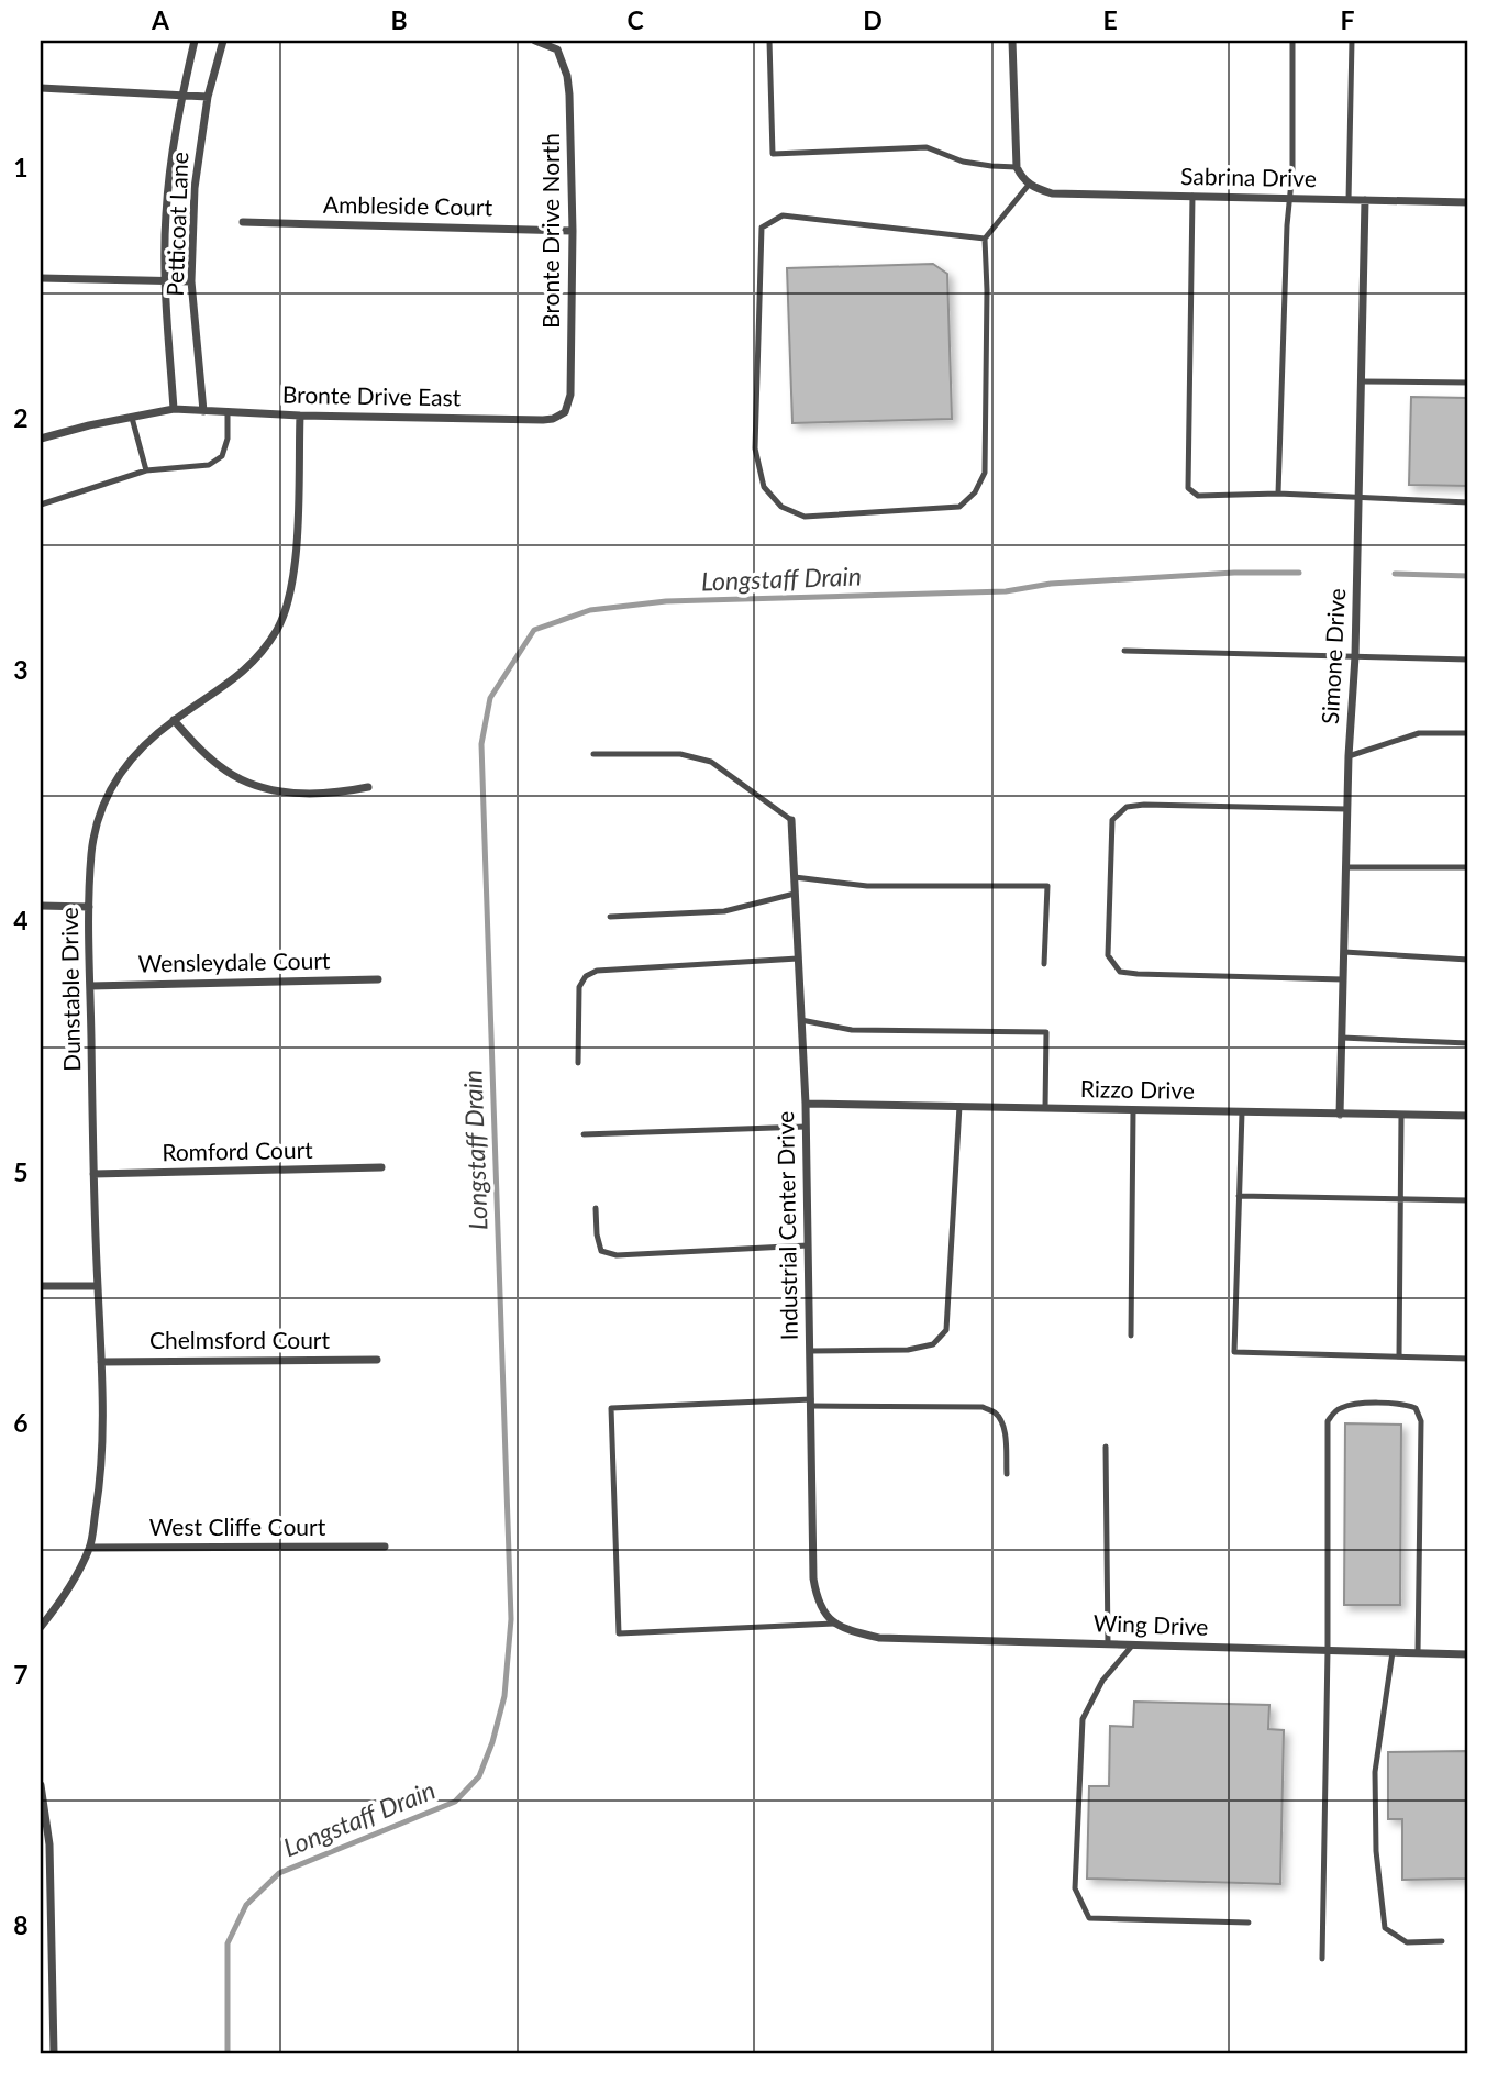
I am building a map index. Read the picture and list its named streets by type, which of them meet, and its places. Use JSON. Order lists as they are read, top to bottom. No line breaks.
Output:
{"streets":{"street":["Sabrina Drive","Ambleside Court","Petticoat Lane","Bronte Drive North","Bronte Drive East","Simone Drive","Wensleydale Court","Dunstable Drive","Rizzo Drive","Romford Court","Industrial Center Drive","Chelmsford Court","West Cliffe Court","Wing Drive"]},"crossings":[["Sabrina Drive","Simone Drive"],["Ambleside Court","Bronte Drive North"],["Petticoat Lane","Bronte Drive East"],["Bronte Drive North","Bronte Drive East"],["Bronte Drive East","Dunstable Drive"],["Simone Drive","Rizzo Drive"],["Wensleydale Court","Dunstable Drive"],["Dunstable Drive","Romford Court"],["Dunstable Drive","Chelmsford Court"],["Dunstable Drive","West Cliffe Court"],["Rizzo Drive","Industrial Center Drive"],["Industrial Center Drive","Wing Drive"]],"water":["Longstaff Drain"],"grid":{"columns":["A","B","C","D","E","F"],"rows":["1","2","3","4","5","6","7","8"]}}
